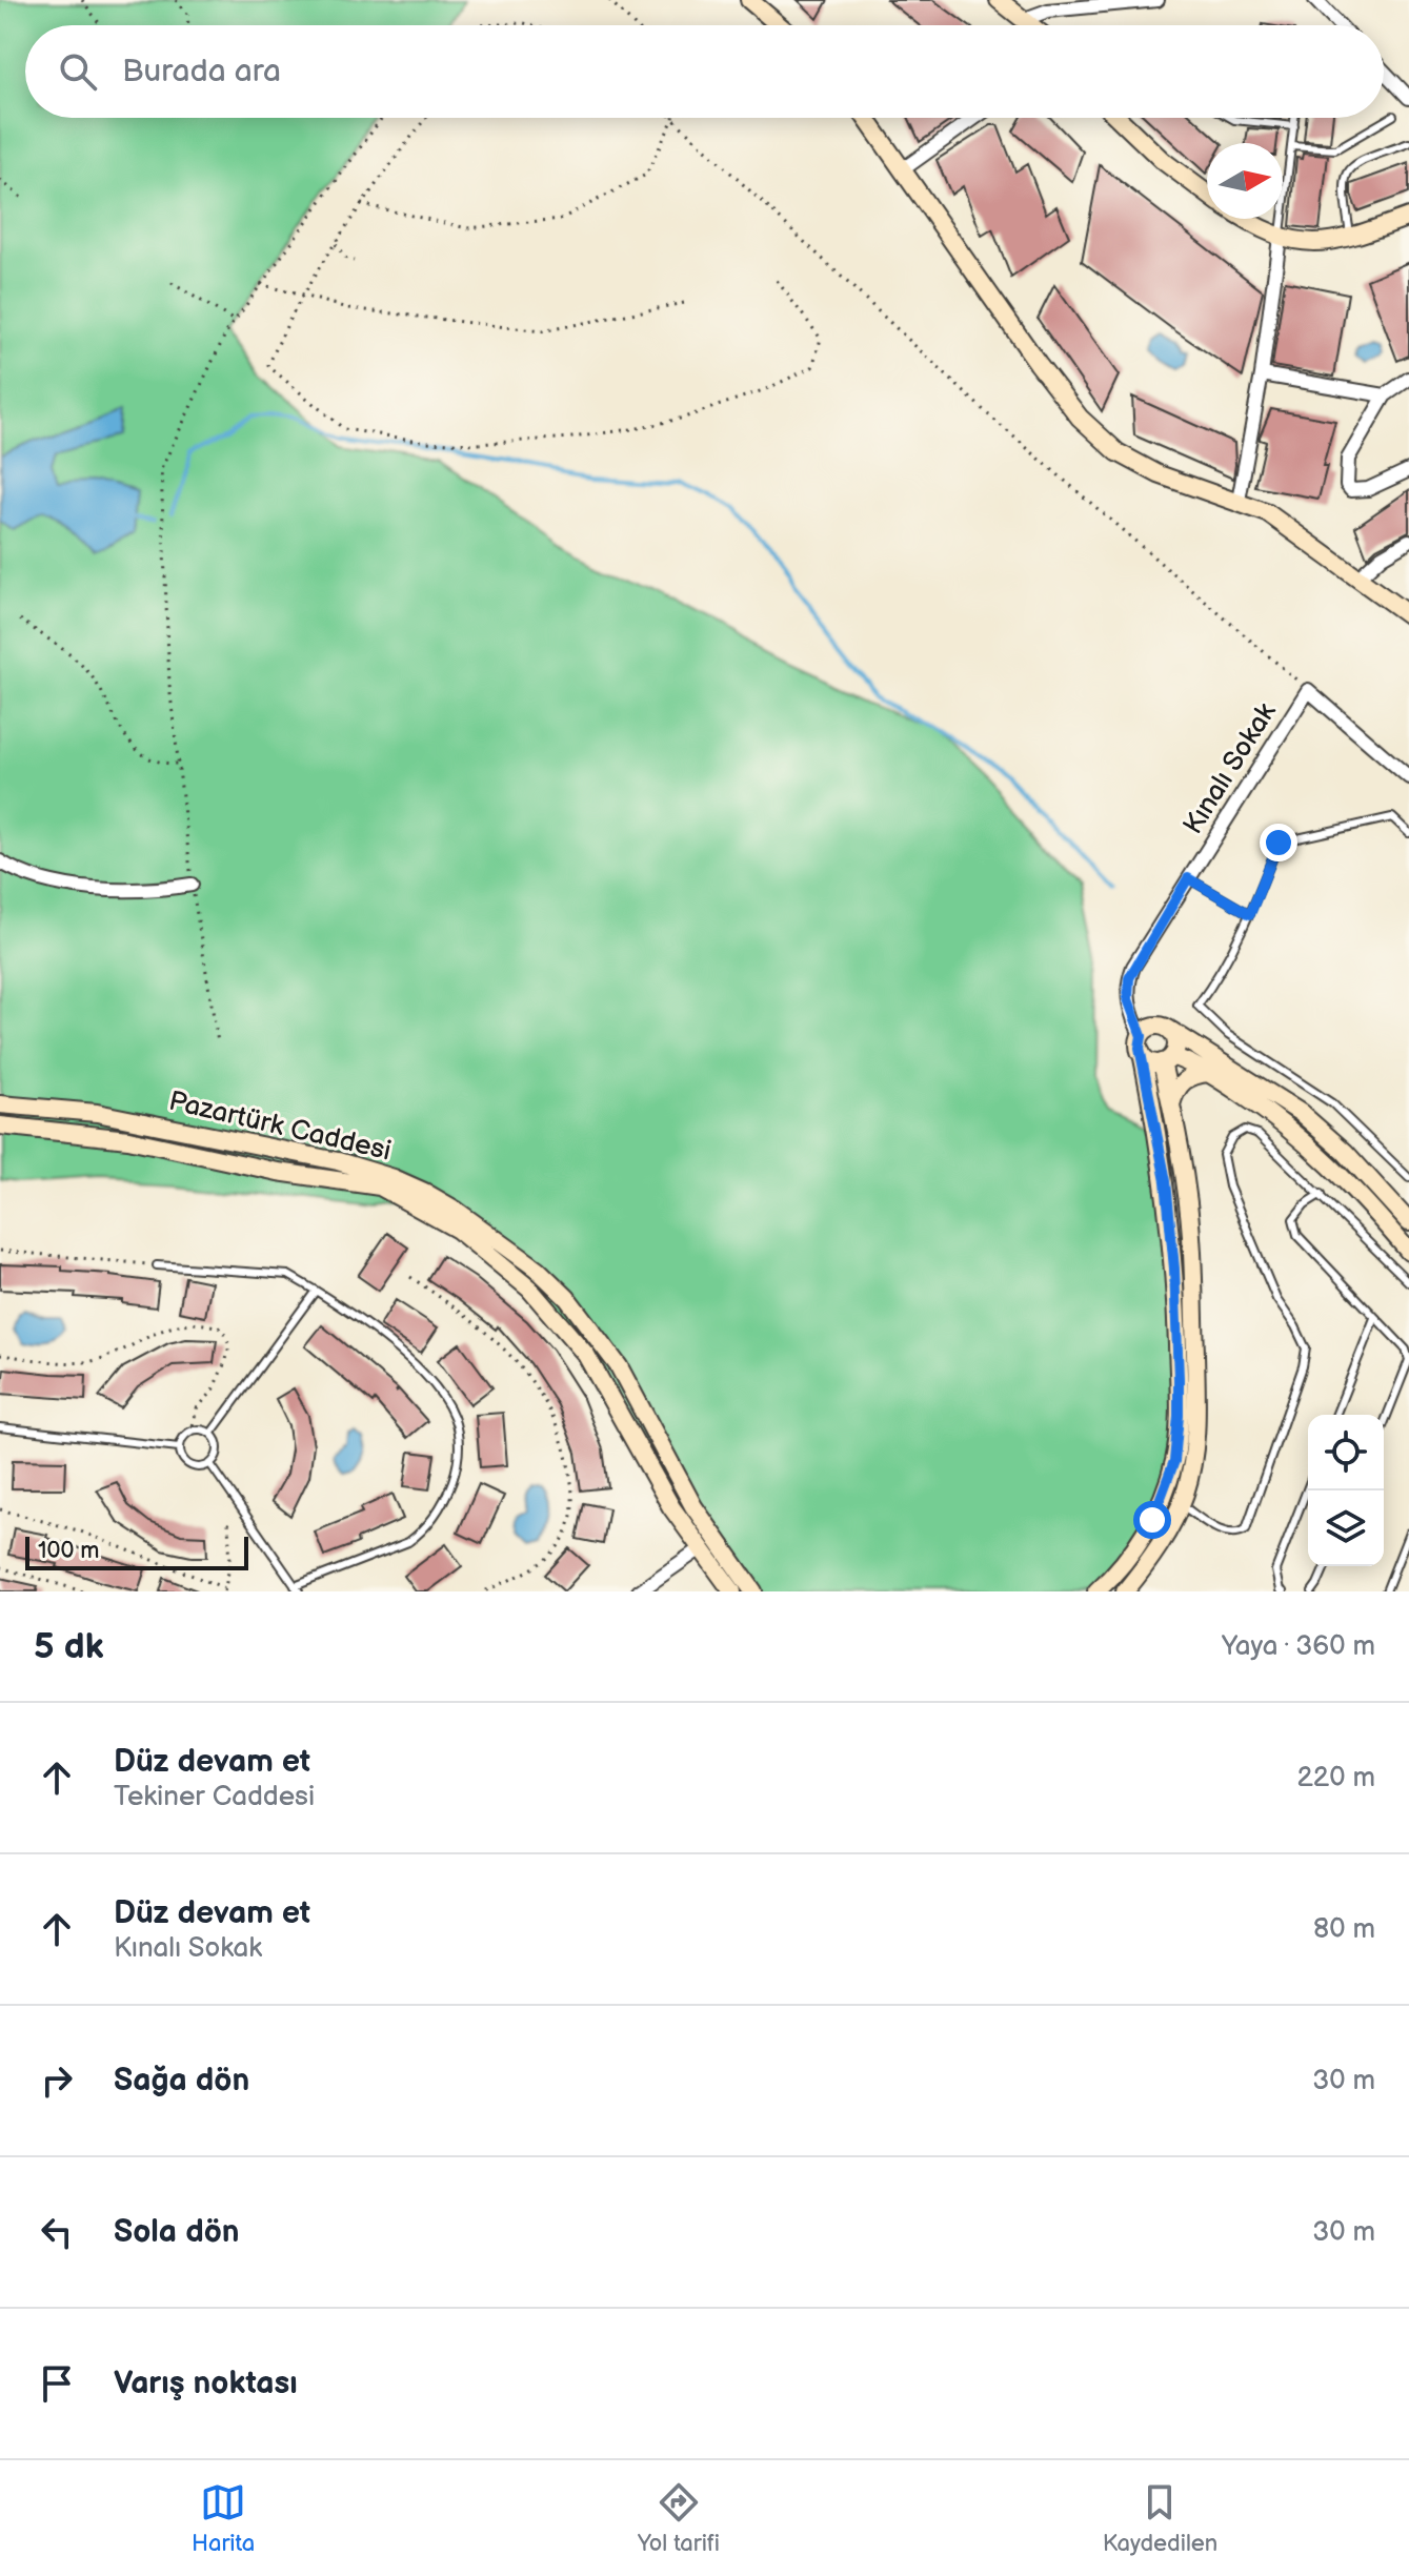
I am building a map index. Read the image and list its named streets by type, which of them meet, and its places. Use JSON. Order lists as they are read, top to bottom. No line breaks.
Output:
{"streets":{"street":["Kınalı Sokak","Pazartürk Caddesi"]},"scale_bar":"100 m","north":"right","page":{"search":"Burada ara","scale":"100 m","heading":["5 dk","Yaya · 360 m"],"list":[["Düz devam et","Tekiner Caddesi","220 m"],["Düz devam et","Kınalı Sokak","80 m"],["Sağa dön","30 m"],["Sola dön","30 m"],"Varış noktası"],"nav":["Harita","Yol tarifi","Kaydedilen"]}}
